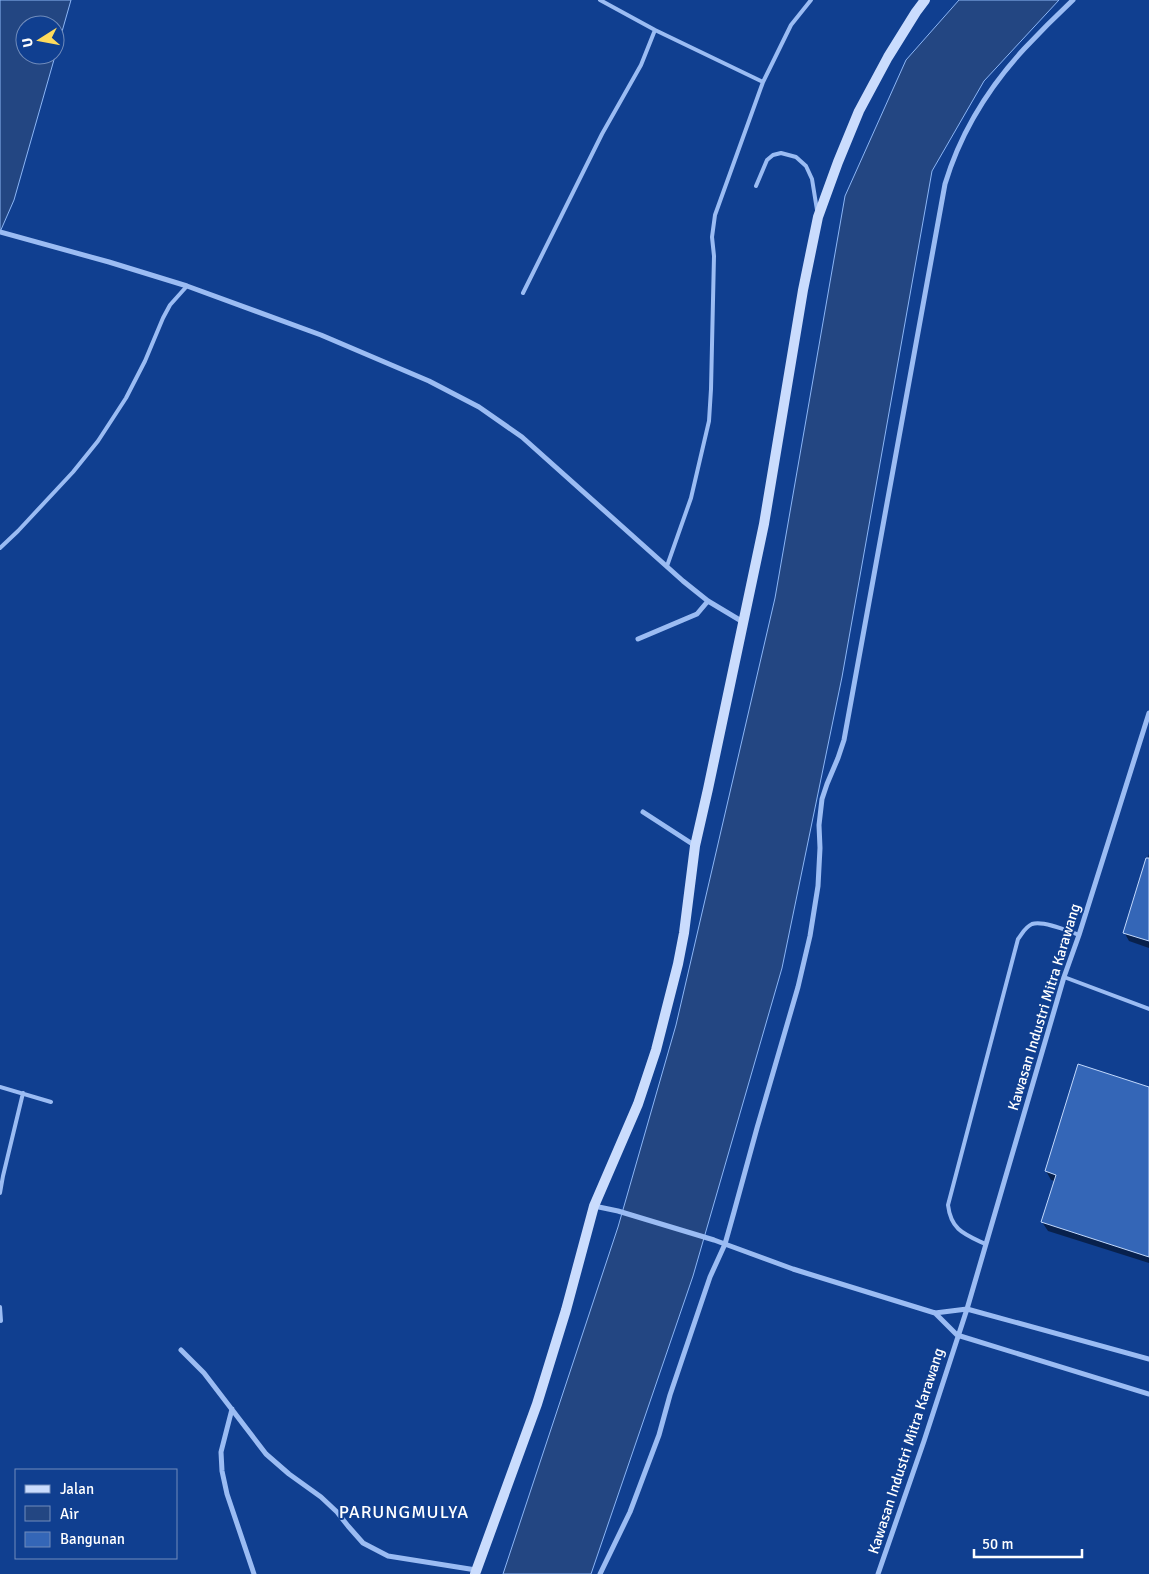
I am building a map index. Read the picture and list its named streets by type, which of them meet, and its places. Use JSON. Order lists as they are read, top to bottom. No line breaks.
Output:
{"streets":{"street":["Kawasan Industri Mitra Karawang"]},"districts":["PARUNGMULYA"],"legend":["Jalan","Air","Bangunan"],"scale_bar":"50 m","north":"left"}
